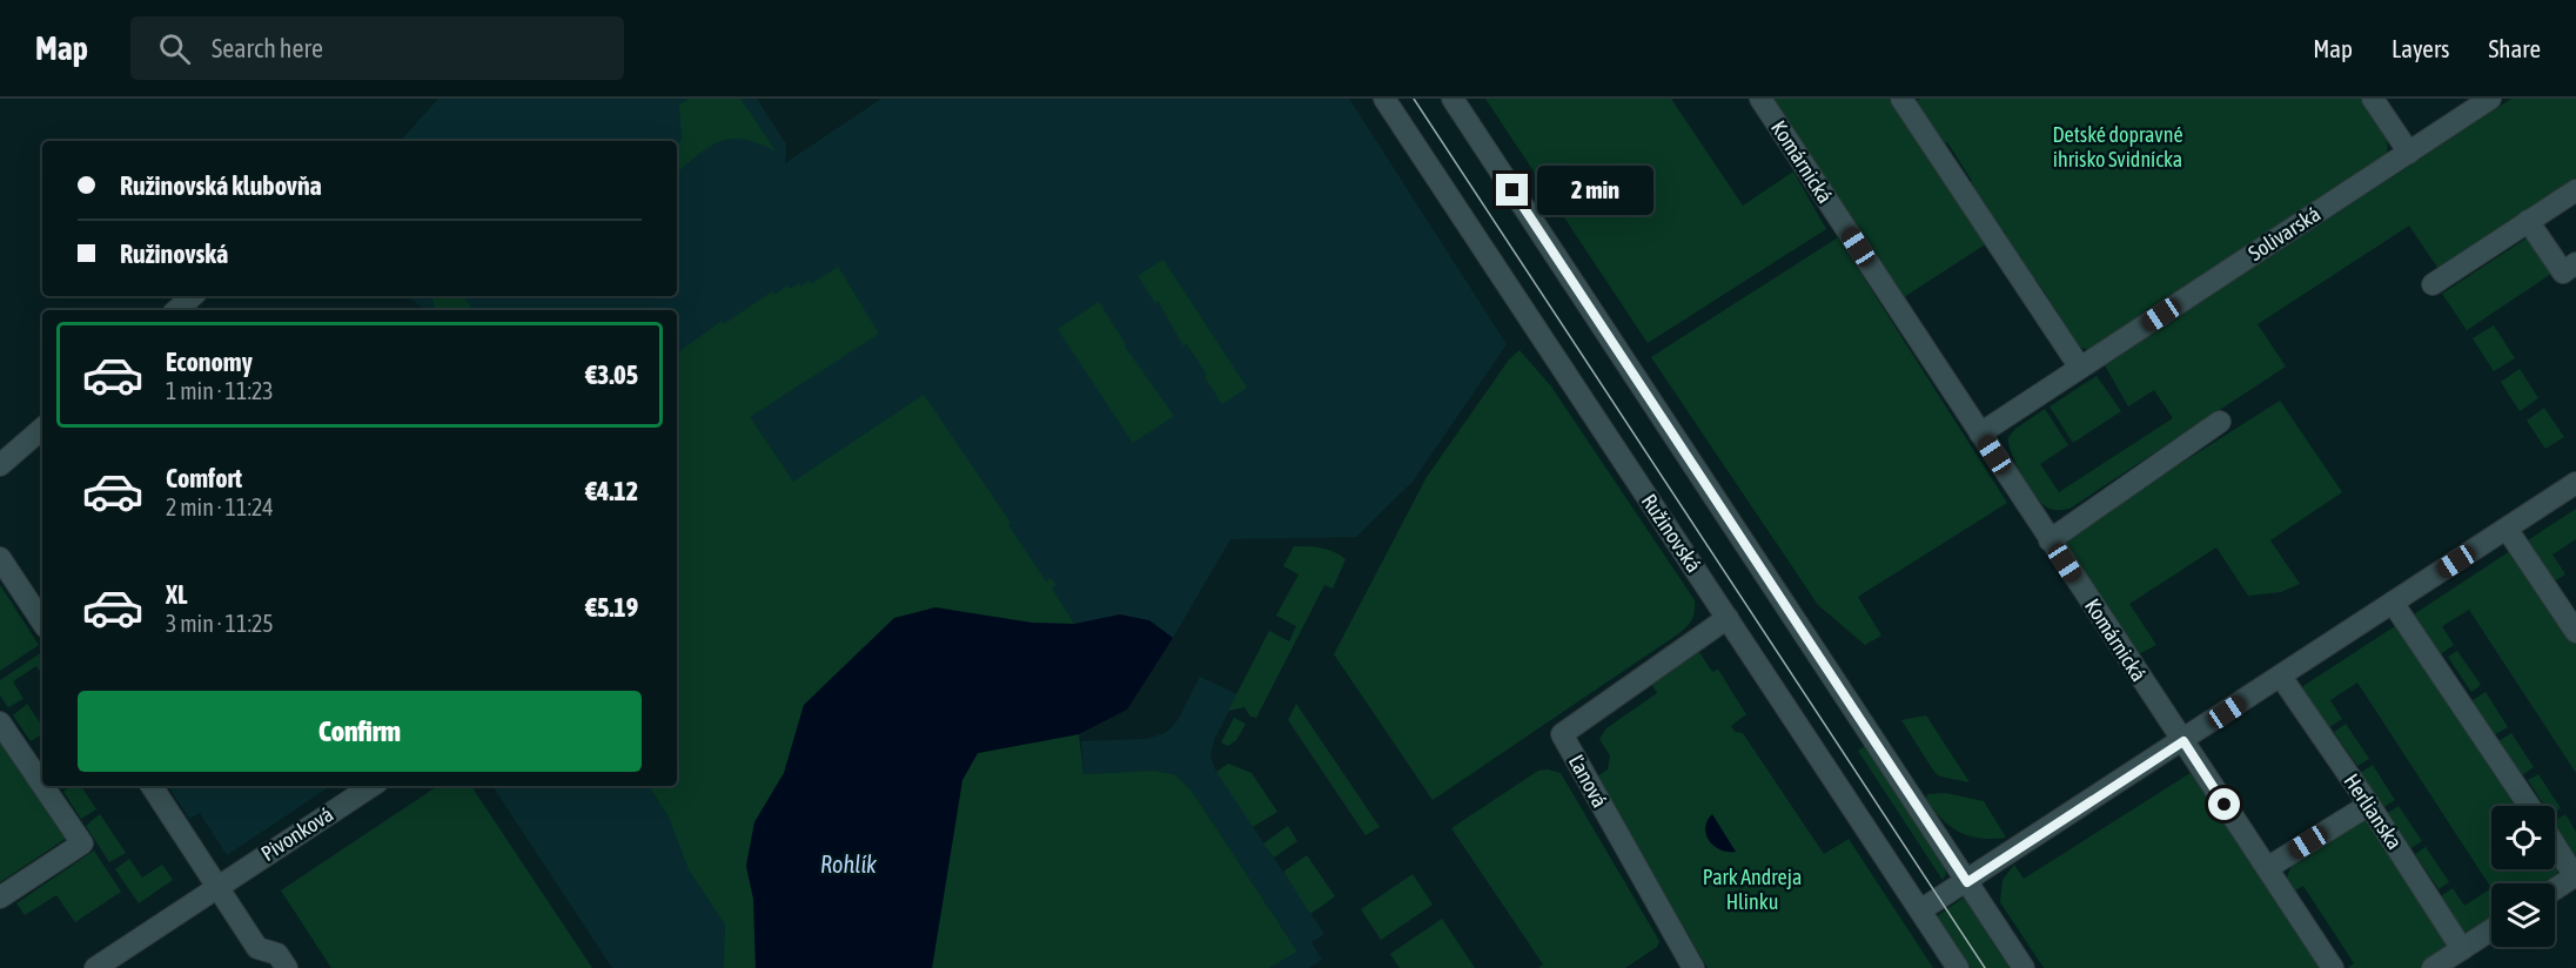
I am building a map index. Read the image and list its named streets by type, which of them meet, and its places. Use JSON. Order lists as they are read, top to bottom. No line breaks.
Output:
{"streets":{"street":["Komárnická","Solivarská","Ružinovská","Ľanová","Herlianska","Pivonková"]},"crossings":[["Komárnická","Solivarská"],["Ružinovská","Ľanová"]],"water":["Rohlík"],"parks":["Detské dopravné ihrisko Svidnícka","Park Andreja Hlinku"],"page":{"header":"Map","search":"Search here","nav":["Map","Layers","Share"],"banner":["Ružinovská klubovňa","Ružinovská"],"bubble":"2 min","list":[{"name":"Economy","note":"1 min · 11:23","value":"€3.05"},{"name":"Comfort","note":"2 min · 11:24","value":"€4.12"},{"name":"XL","note":"3 min · 11:25","value":"€5.19"}],"buttons":"Confirm"}}
